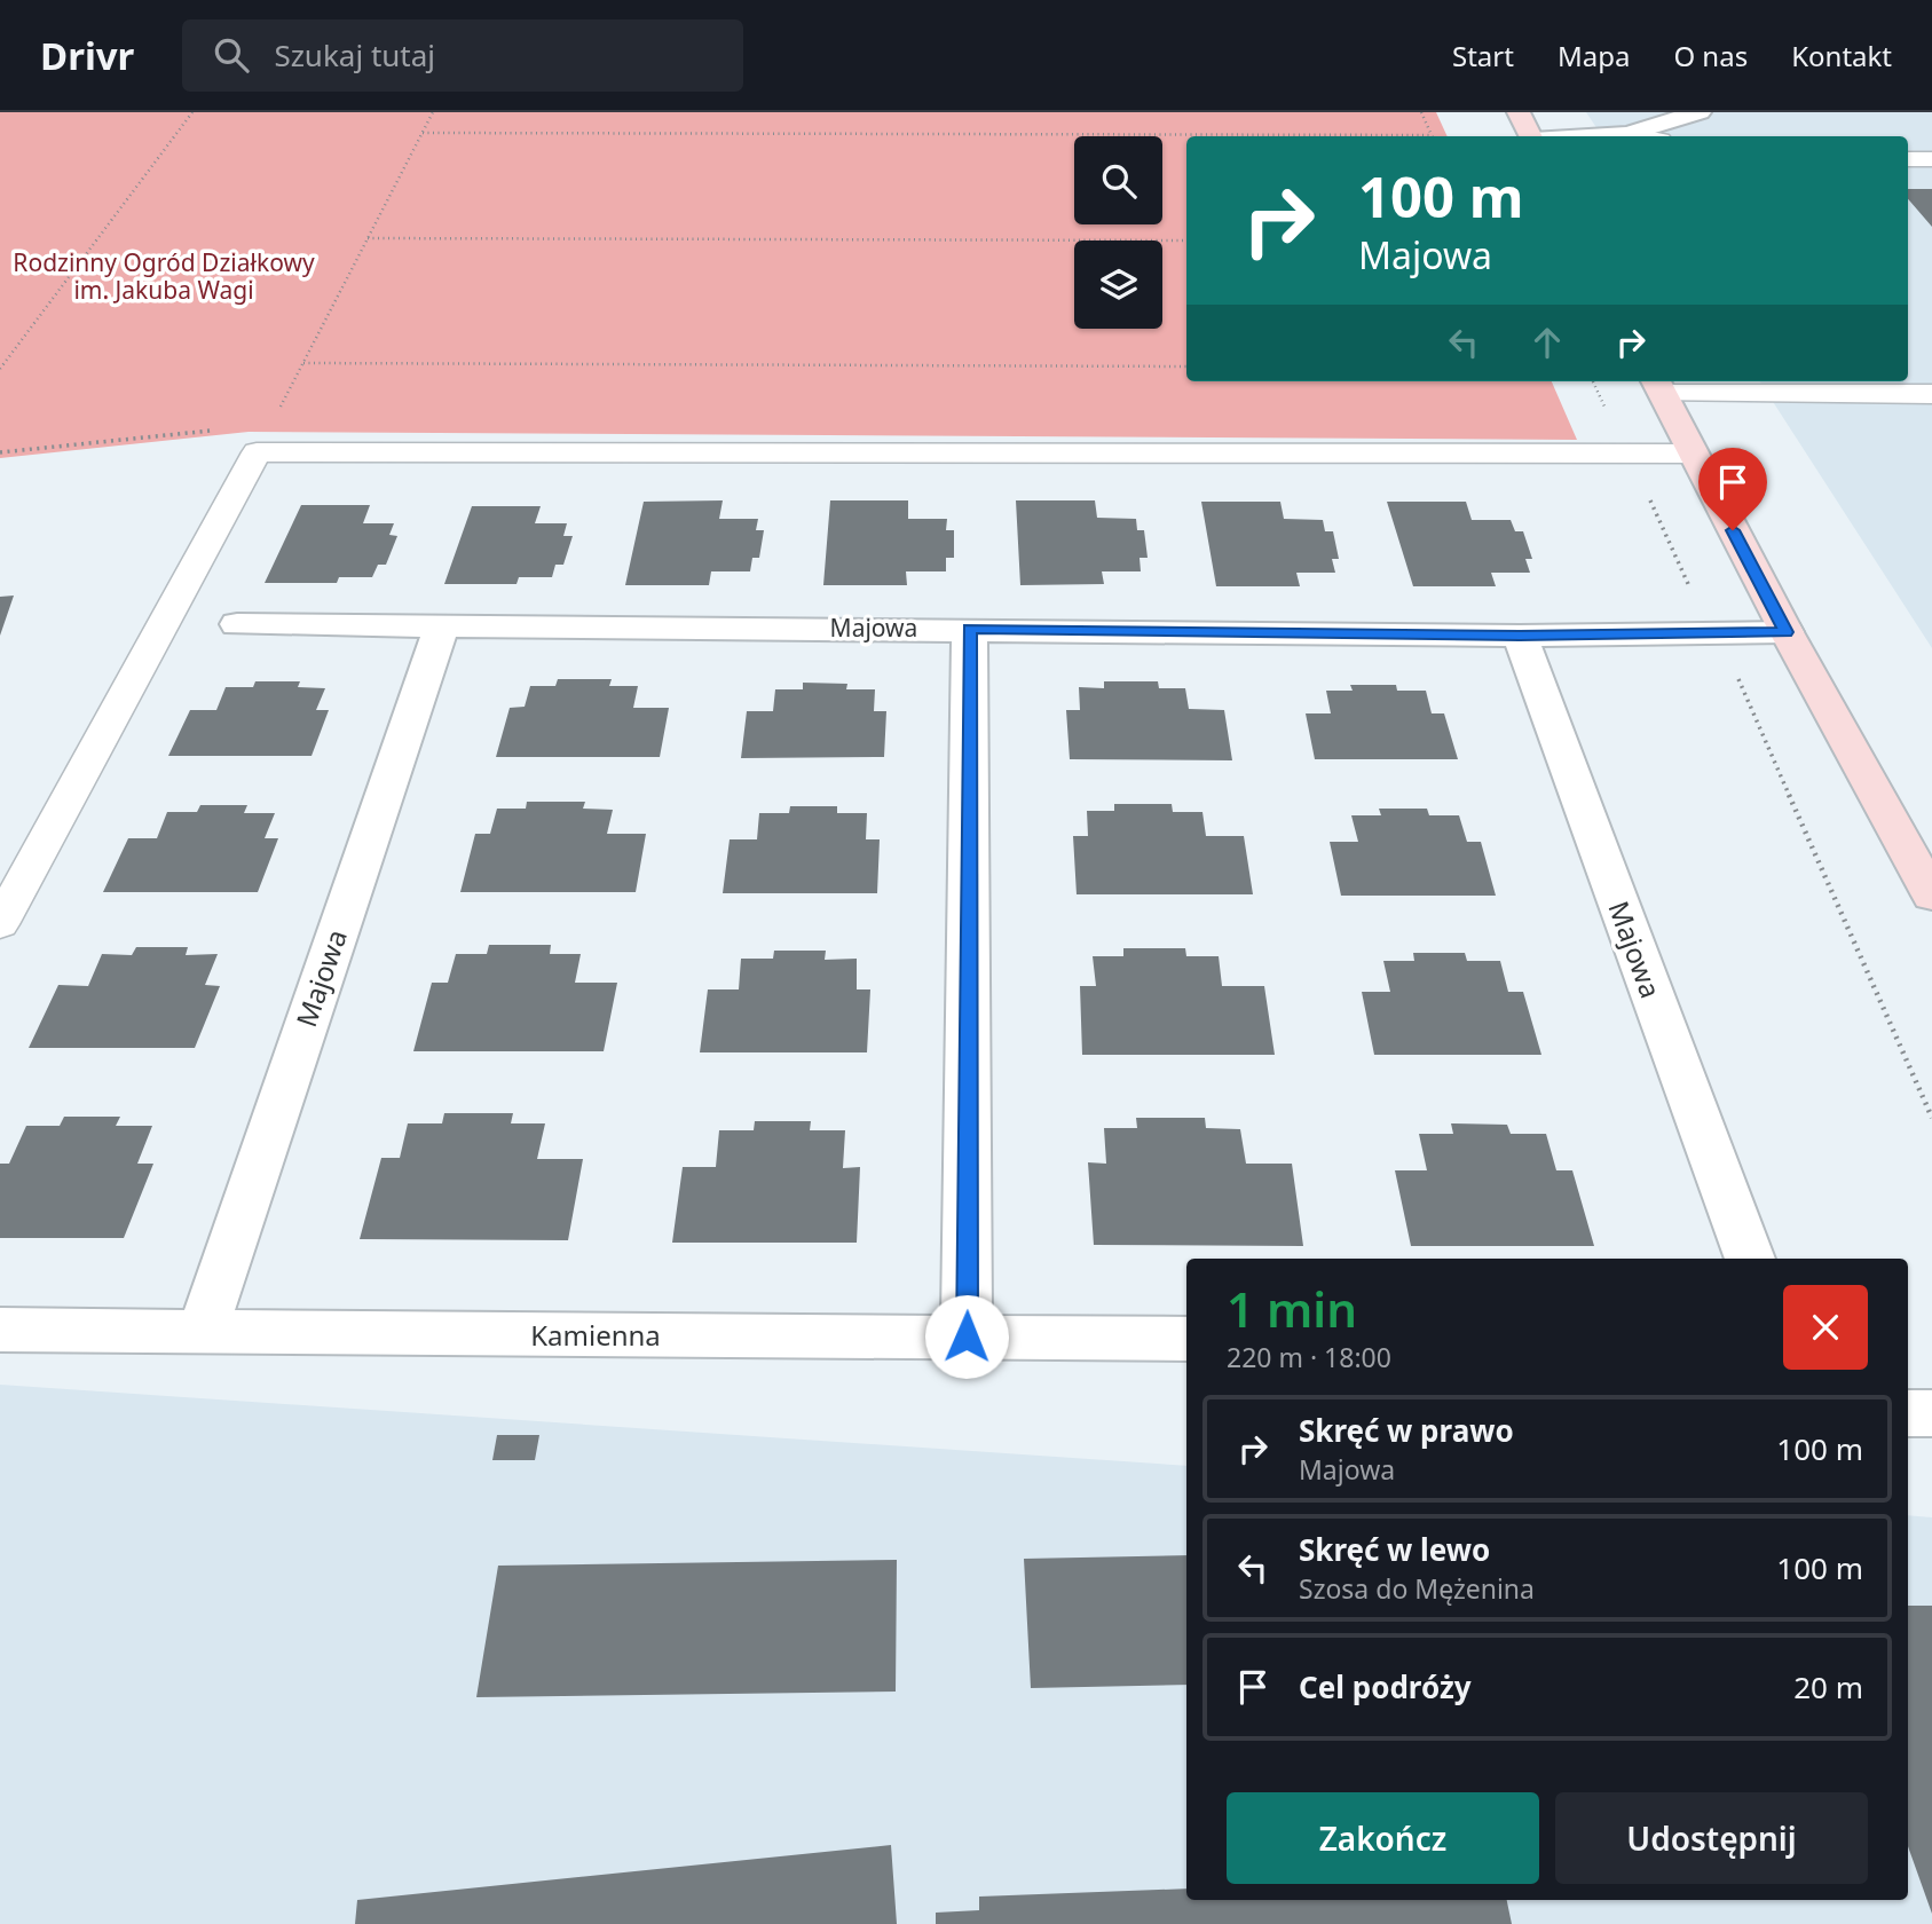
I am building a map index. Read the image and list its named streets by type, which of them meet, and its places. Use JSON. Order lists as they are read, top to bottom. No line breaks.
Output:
{"streets":{"street":["Majowa","Kamienna"]},"crossings":[["Majowa","Kamienna"]],"parks":["Rodzinny Ogród Działkowy im. Jakuba Wagi"],"page":{"header":"Drivr","search":"Szukaj tutaj","nav":["Start","Mapa","O nas","Kontakt"],"turn":["100 m","Majowa"],"heading":["1 min","220 m · 18:00"],"list":[{"name":"Skręć w prawo","note":"Majowa","value":"100 m"},{"name":"Skręć w lewo","note":"Szosa do Mężenina","value":"100 m"},{"name":"Cel podróży","value":"20 m"}],"buttons":["Zakończ","Udostępnij"]}}
